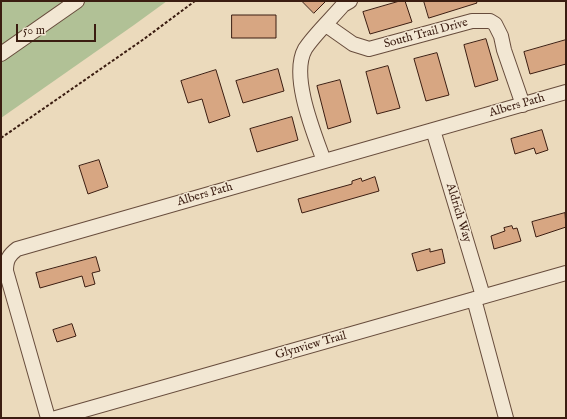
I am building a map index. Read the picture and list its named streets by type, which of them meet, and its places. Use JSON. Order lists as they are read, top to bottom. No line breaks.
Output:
{"streets":{"street":["South Trail Drive","Albers Path","Aldrich Way","Glynview Trail"]},"crossings":[["South Trail Drive","Albers Path"],["Albers Path","Aldrich Way"],["Aldrich Way","Glynview Trail"]],"scale_bar":"50 m"}
